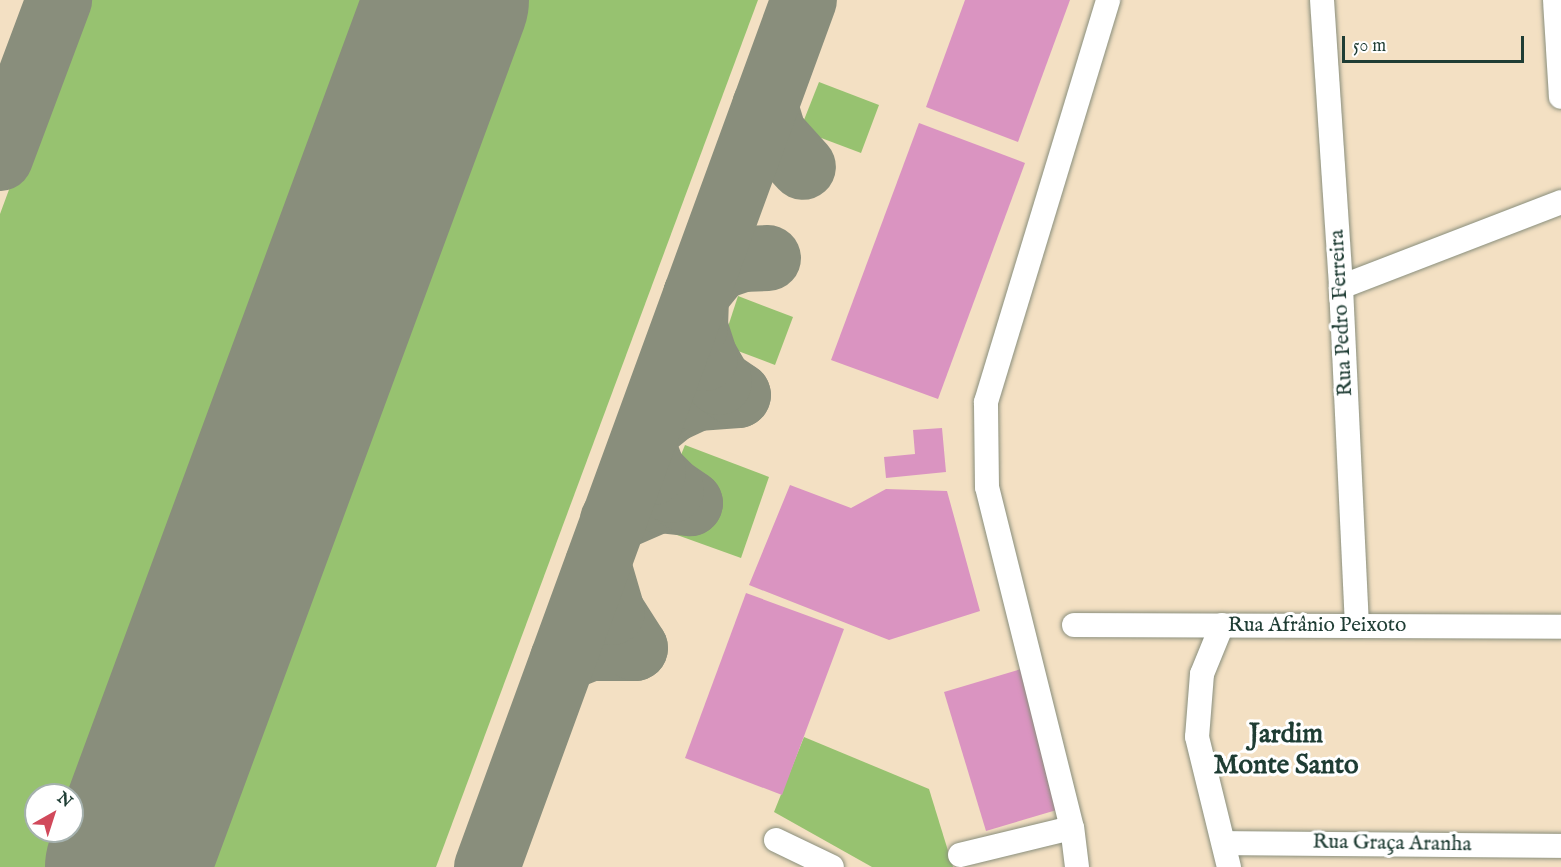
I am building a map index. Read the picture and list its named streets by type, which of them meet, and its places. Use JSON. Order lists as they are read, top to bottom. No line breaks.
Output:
{"streets":{"street":["Rua Pedro Ferreira","Rua Afrânio Peixoto","Rua Graça Aranha"]},"crossings":[["Rua Pedro Ferreira","Rua Afrânio Peixoto"]],"districts":["Jardim Monte Santo"],"scale_bar":"50 m","north":"top right"}
